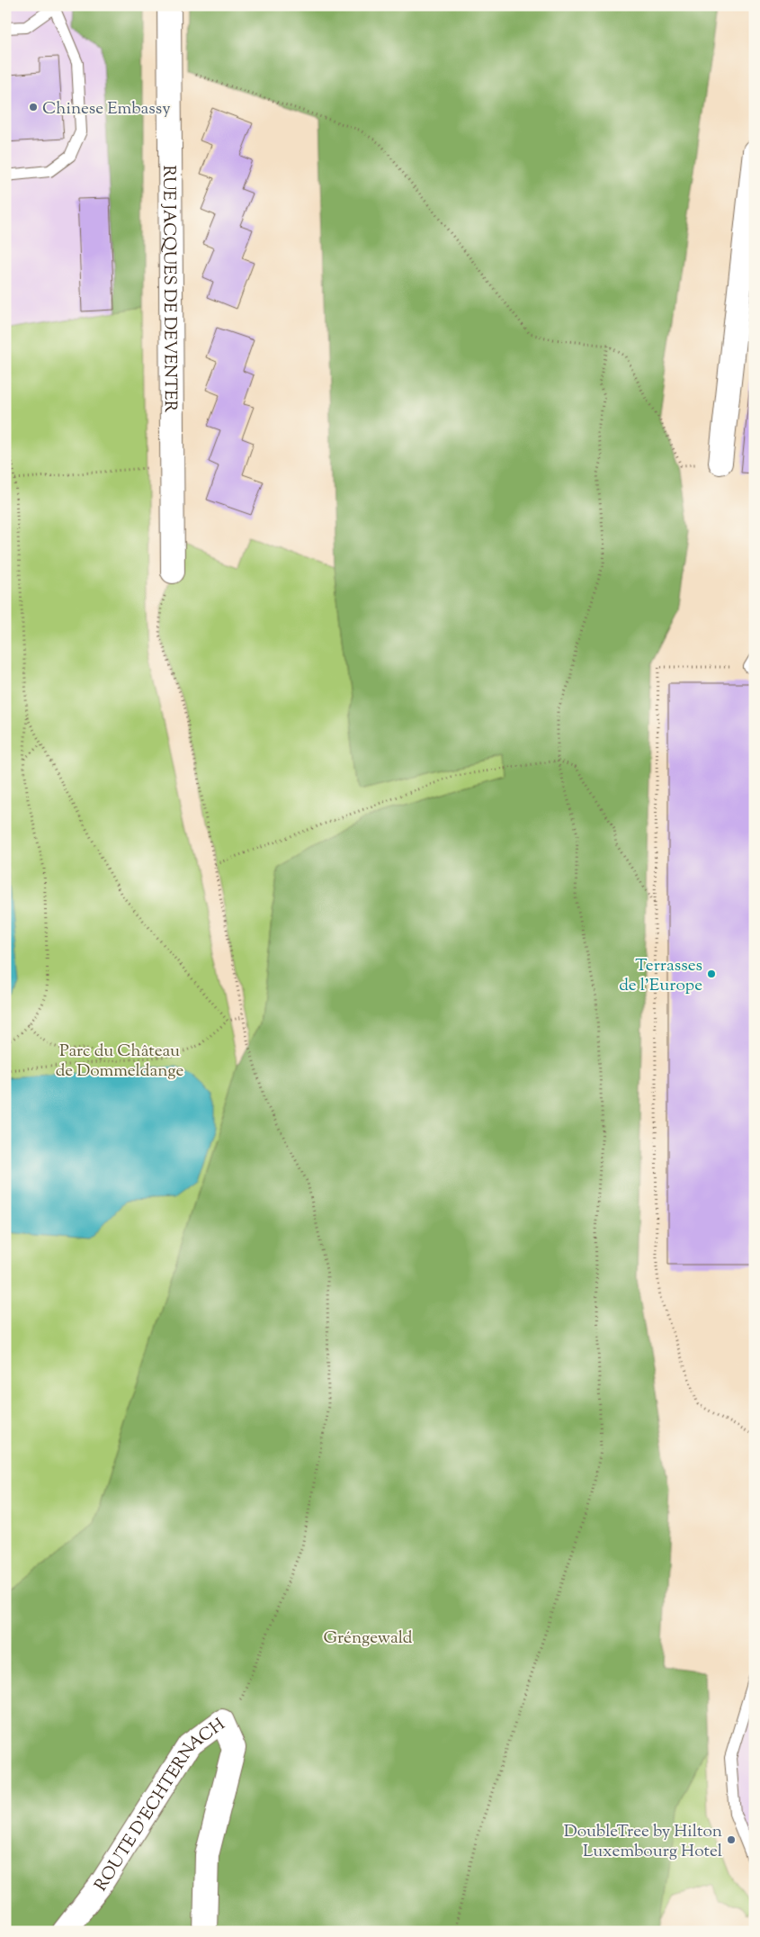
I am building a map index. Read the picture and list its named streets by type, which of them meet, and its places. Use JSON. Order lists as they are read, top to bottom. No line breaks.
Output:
{"streets":{"street":["RUE JACQUES DE DEVENTER","ROUTE D'ECHTERNACH"]},"parks":["Parc du Château de Dommeldange","Gréngewald"],"places":["Chinese Embassy","Terrasses de l'Europe","DoubleTree by Hilton Luxembourg Hotel"]}
